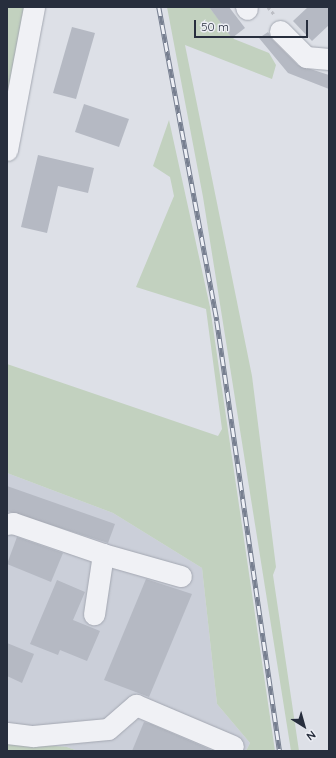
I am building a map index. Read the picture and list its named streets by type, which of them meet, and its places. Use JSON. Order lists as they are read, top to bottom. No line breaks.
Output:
{"scale_bar":"50 m","north":"bottom right"}
